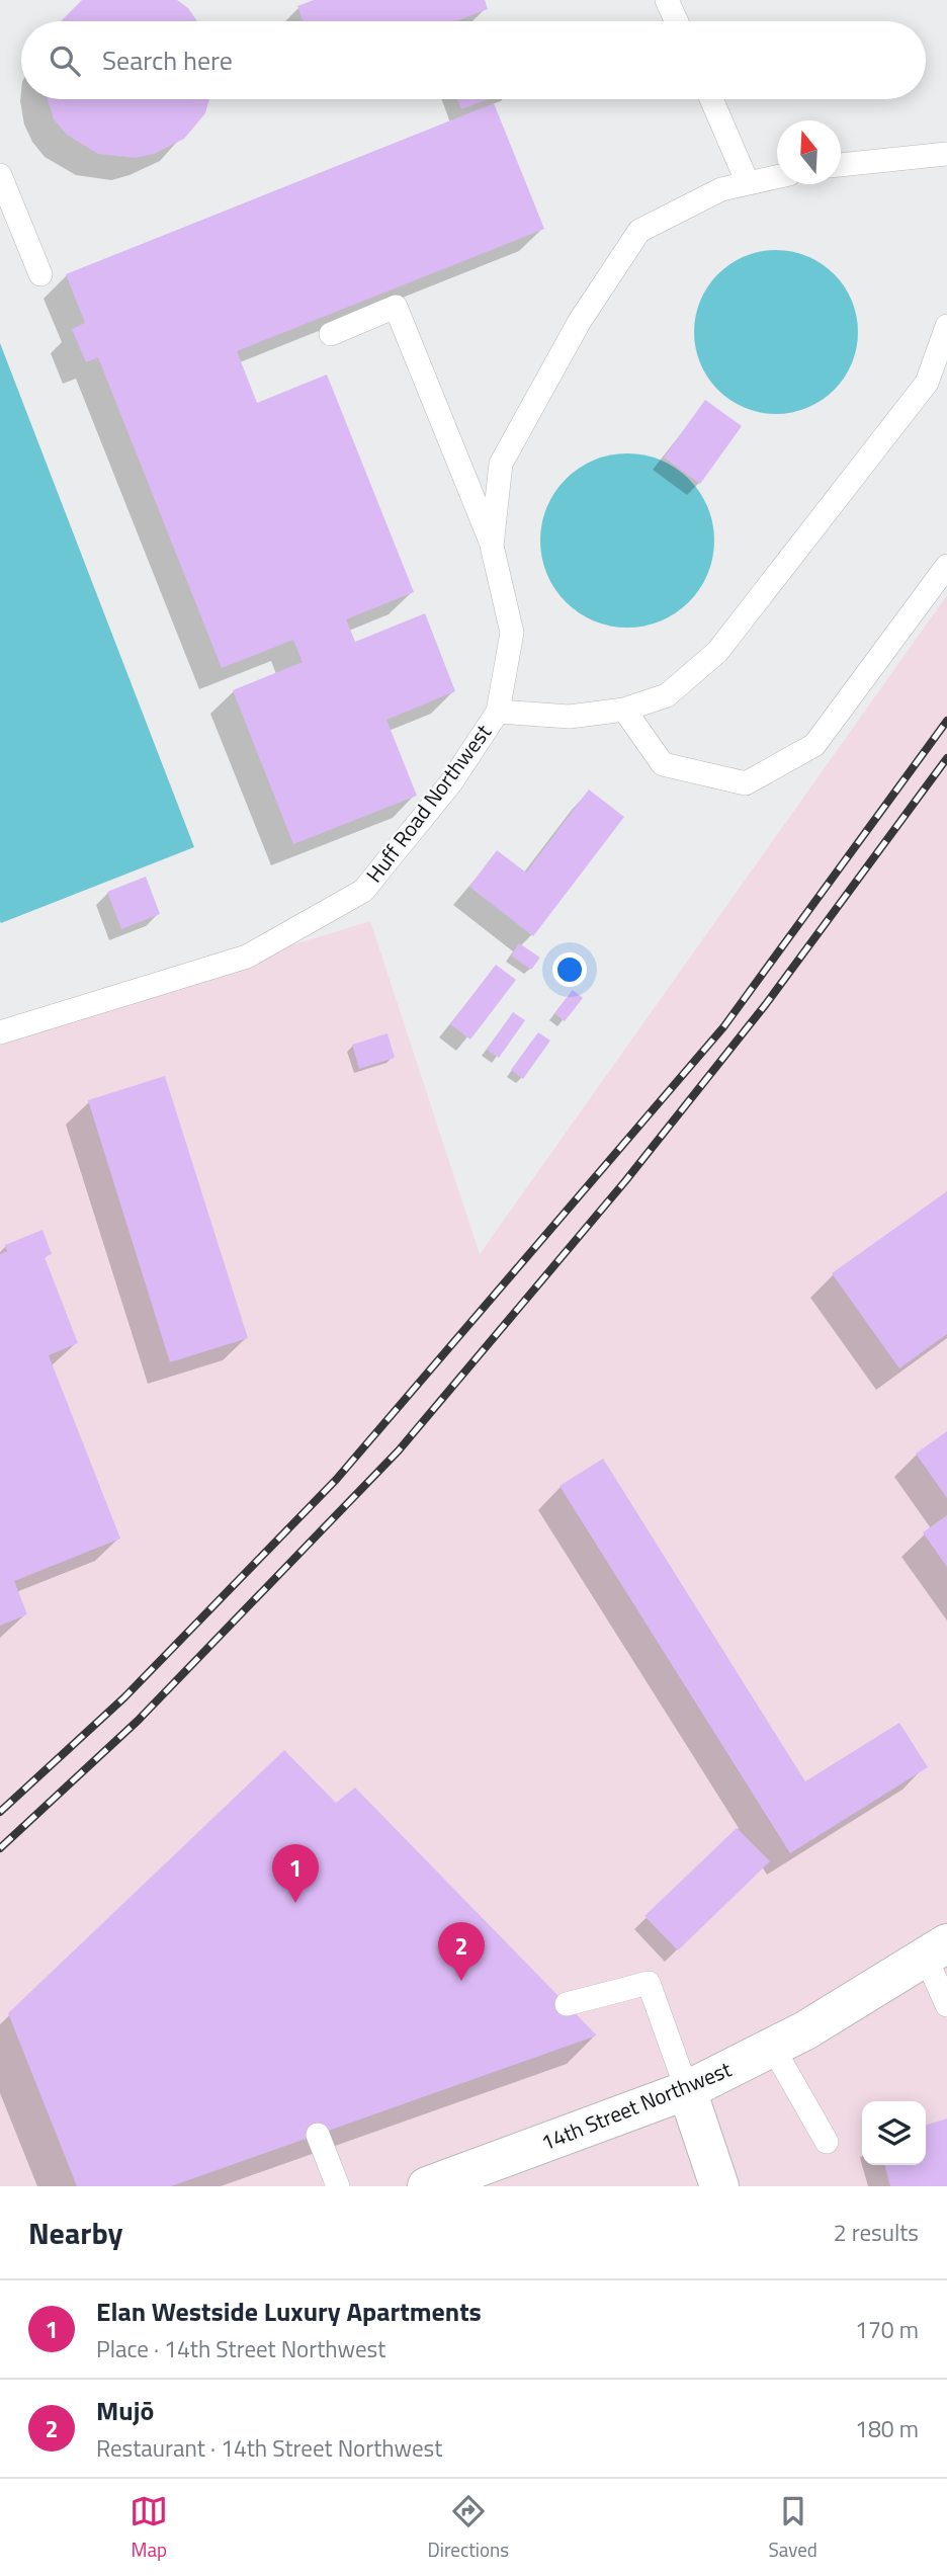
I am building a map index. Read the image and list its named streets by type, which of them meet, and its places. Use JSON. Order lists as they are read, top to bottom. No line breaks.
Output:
{"streets":{"street":["14th Street Northwest"],"lane":["Huff Road Northwest"]},"north":"top","page":{"search":"Search here","pins":["1","2"],"heading":["Nearby","2 results"],"list":[{"mark":"1","name":"Elan Westside Luxury Apartments","note":"Place · 14th Street Northwest","value":"170 m"},{"mark":"2","name":"Mujō","note":"Restaurant · 14th Street Northwest","value":"180 m"}],"nav":["Map","Directions","Saved"]}}
